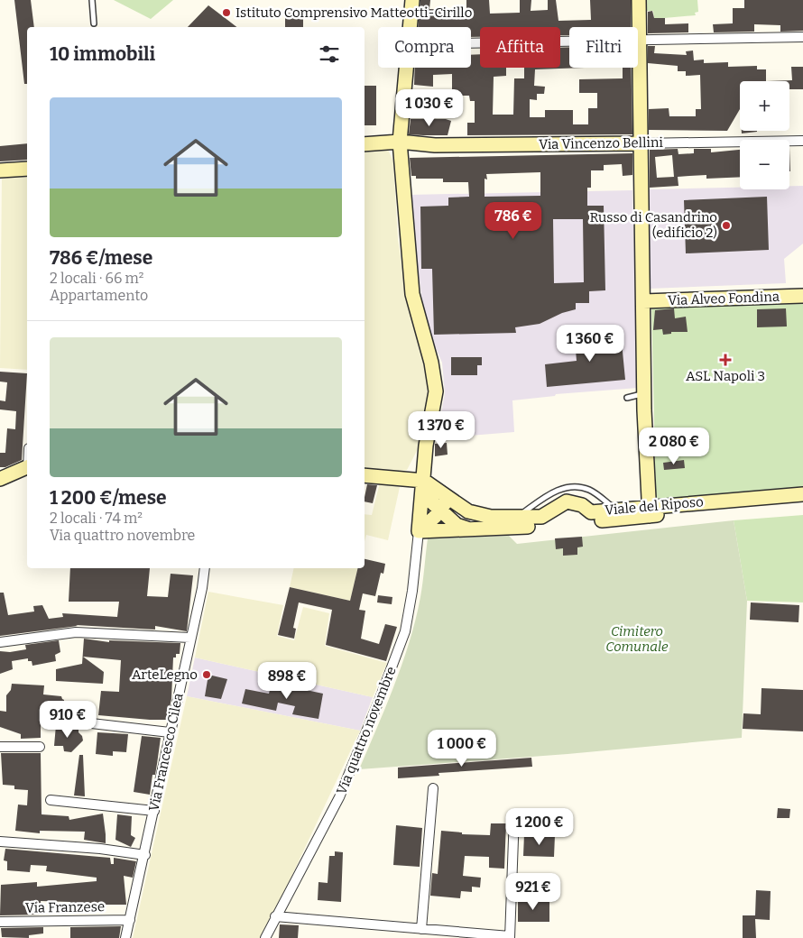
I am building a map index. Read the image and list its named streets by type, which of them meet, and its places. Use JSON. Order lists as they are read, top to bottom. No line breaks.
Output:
{"streets":{"street":["Via Vincenzo Bellini","Via Alveo Fondina","Viale del Riposo","Via quattro novembre","Via Francesco Cilea","Via Franzese"]},"crossings":[["Viale del Riposo","Via quattro novembre"],["Via Francesco Cilea","Via Franzese"]],"parks":["Cimitero Comunale"],"places":{"other":["Istituto Comprensivo Matteotti-Cirillo","Russo di Casandrino (edificio 2)","ArteLegno"],"health":["ASL Napoli 3"]},"page":{"chip":["Compra","Affitta","Filtri"],"heading":"10 immobili","map_buttons":["+","−"],"list":[{"name":"786 €/mese","note":"2 locali · 66 m² · Appartamento"},{"name":"1 200 €/mese","note":"2 locali · 74 m² · Via quattro novembre"}],"price":["1 030 €","786 €","1 360 €","1 370 €","2 080 €","898 €","910 €","1 000 €","1 200 €","921 €"]}}
